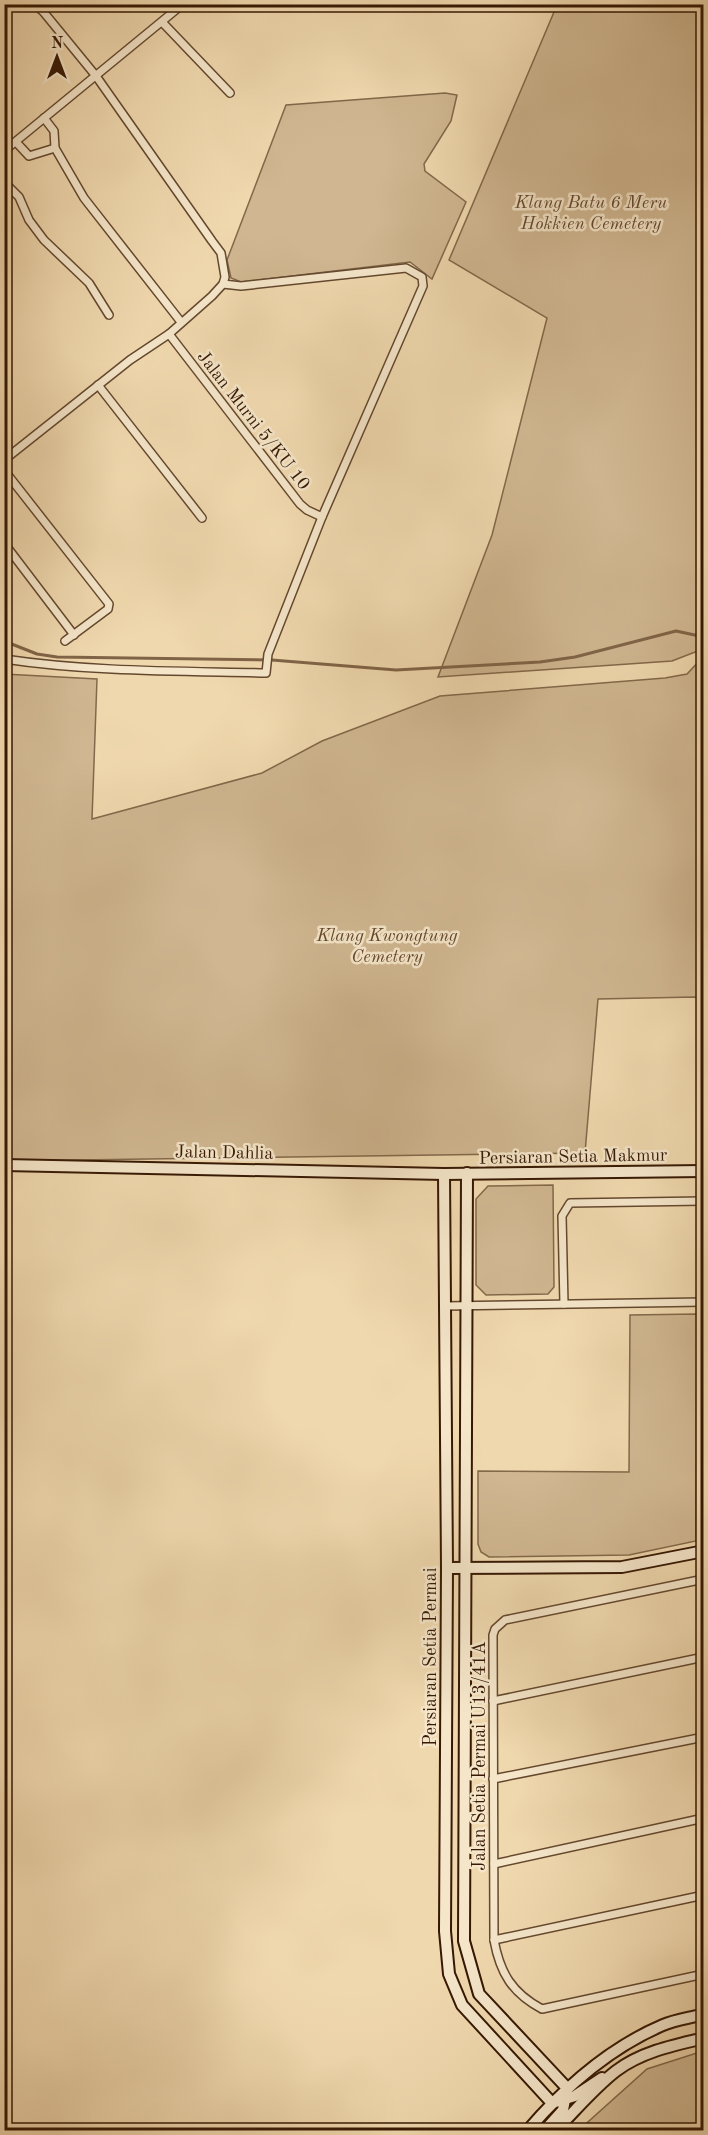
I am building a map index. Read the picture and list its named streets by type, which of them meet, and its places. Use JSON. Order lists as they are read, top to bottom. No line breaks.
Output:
{"streets":{"street":["Jalan Murni 5/KU 10","Jalan Dahlia","Persiaran Setia Makmur","Persiaran Setia Permai","Jalan Setia Permai U13/41A"]},"crossings":[["Jalan Dahlia","Persiaran Setia Makmur"],["Jalan Dahlia","Persiaran Setia Permai"],["Persiaran Setia Makmur","Persiaran Setia Permai"]],"parks":["Klang Batu 6 Meru Hokkien Cemetery","Klang Kwongtung Cemetery"],"north":"top"}
